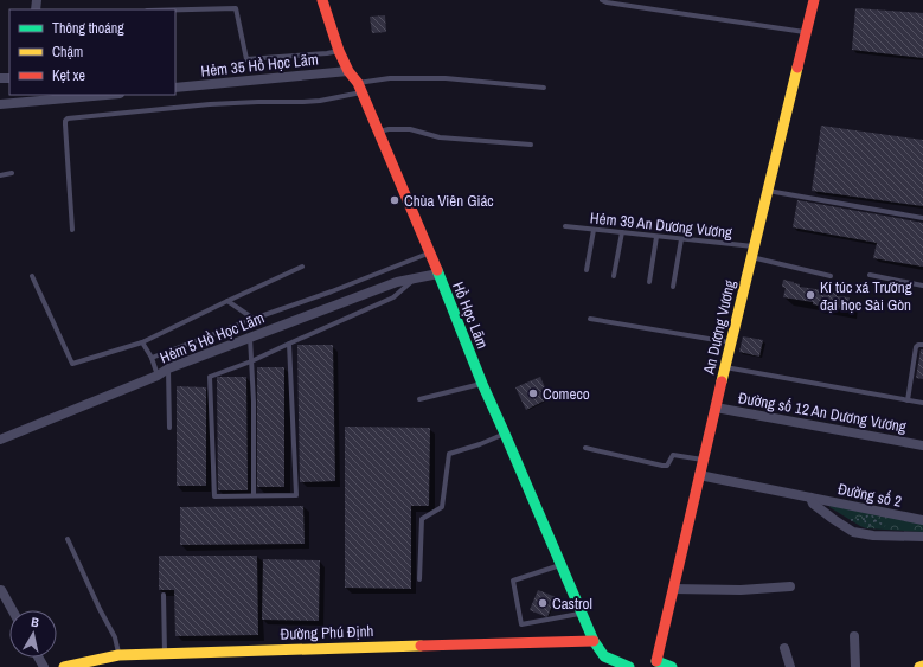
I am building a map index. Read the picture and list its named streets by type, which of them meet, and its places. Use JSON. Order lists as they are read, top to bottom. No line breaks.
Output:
{"streets":{"main road":["Hồ Học Lãm","An Dương Vương","Đường Phú Định"],"street":["Hẻm 35 Hồ Học Lãm","Hẻm 5 Hồ Học Lãm","Đường số 12 An Dương Vương","Đường số 2"],"lane":["Hẻm 39 An Dương Vương"]},"crossings":[["Hẻm 35 Hồ Học Lãm","Hồ Học Lãm"],["Hẻm 39 An Dương Vương","An Dương Vương"],["Hồ Học Lãm","Hẻm 5 Hồ Học Lãm"],["Hồ Học Lãm","Đường Phú Định"],["An Dương Vương","Đường số 12 An Dương Vương"],["An Dương Vương","Đường số 2"]],"places":["Chùa Viên Giác","Kí túc xá Trường đại học Sài Gòn","Comeco","Castrol"],"legend":["Thông thoáng","Chậm","Kẹt xe"],"north":"top"}
